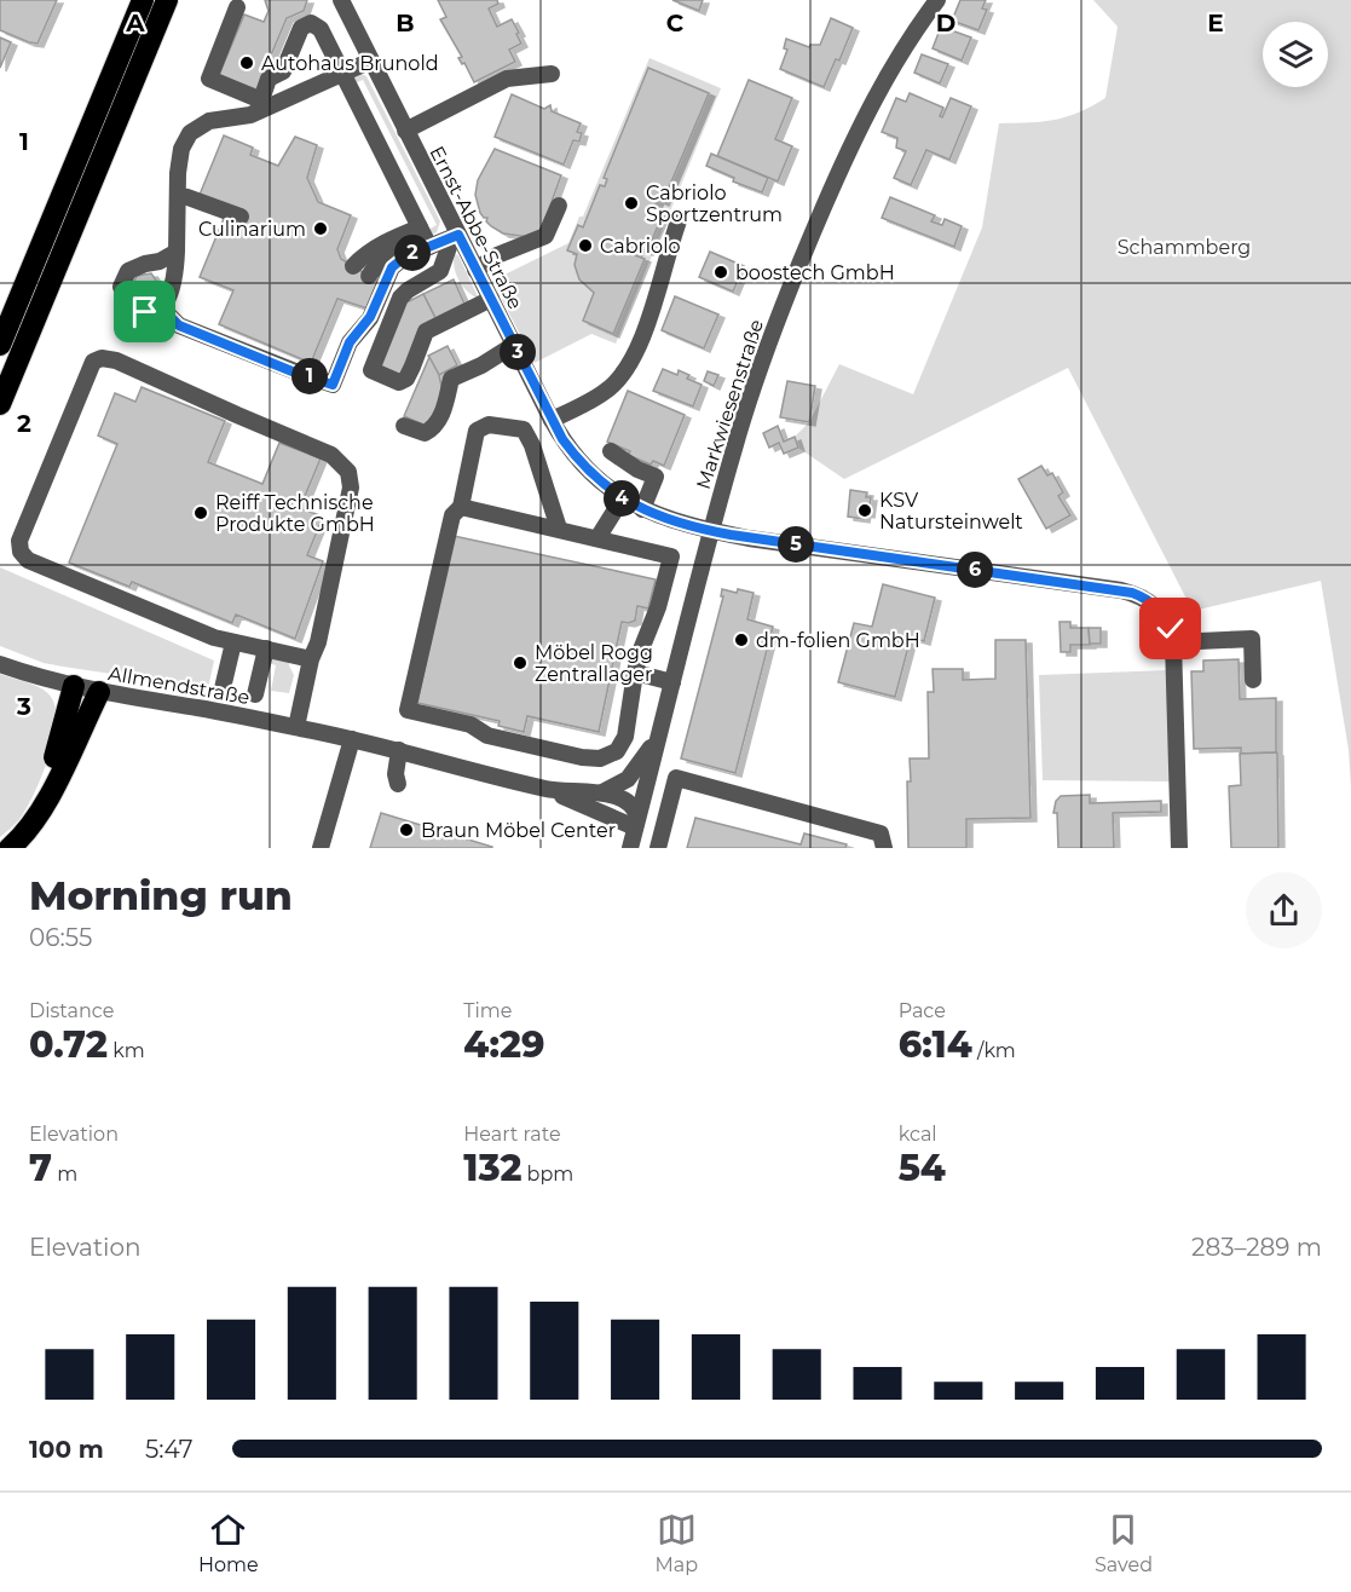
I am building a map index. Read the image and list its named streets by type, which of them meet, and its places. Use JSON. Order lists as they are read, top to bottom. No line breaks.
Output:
{"streets":{"street":["Ernst-Abbe-Straße","Markwiesenstraße","Allmendstraße"]},"crossings":[["Ernst-Abbe-Straße","Markwiesenstraße"],["Markwiesenstraße","Allmendstraße"]],"parks":["Schammberg"],"places":["Autohaus Brunold","Cabriolo Sportzentrum","Culinarium","Cabriolo","boostech GmbH","KSV Natursteinwelt","Reiff Technische Produkte GmbH","dm-folien GmbH","Möbel Rogg Zentrallager","Braun Möbel Center"],"page":{"pins":["2","3","1","4","5","6"],"heading":["Morning run","06:55"],"stats":[["Distance","0.72 km"],["Time","4:29"],["Pace","6:14 /km"],["Elevation","7 m"],["Heart rate","132 bpm"],["kcal","54"]],"chart":["Elevation","283–289 m"],"list":[{"name":"100 m","note":"5:47"}],"tabs":["Home","Map","Saved"]},"grid":{"columns":["A","B","C","D","E"],"rows":["1","2","3"]}}
